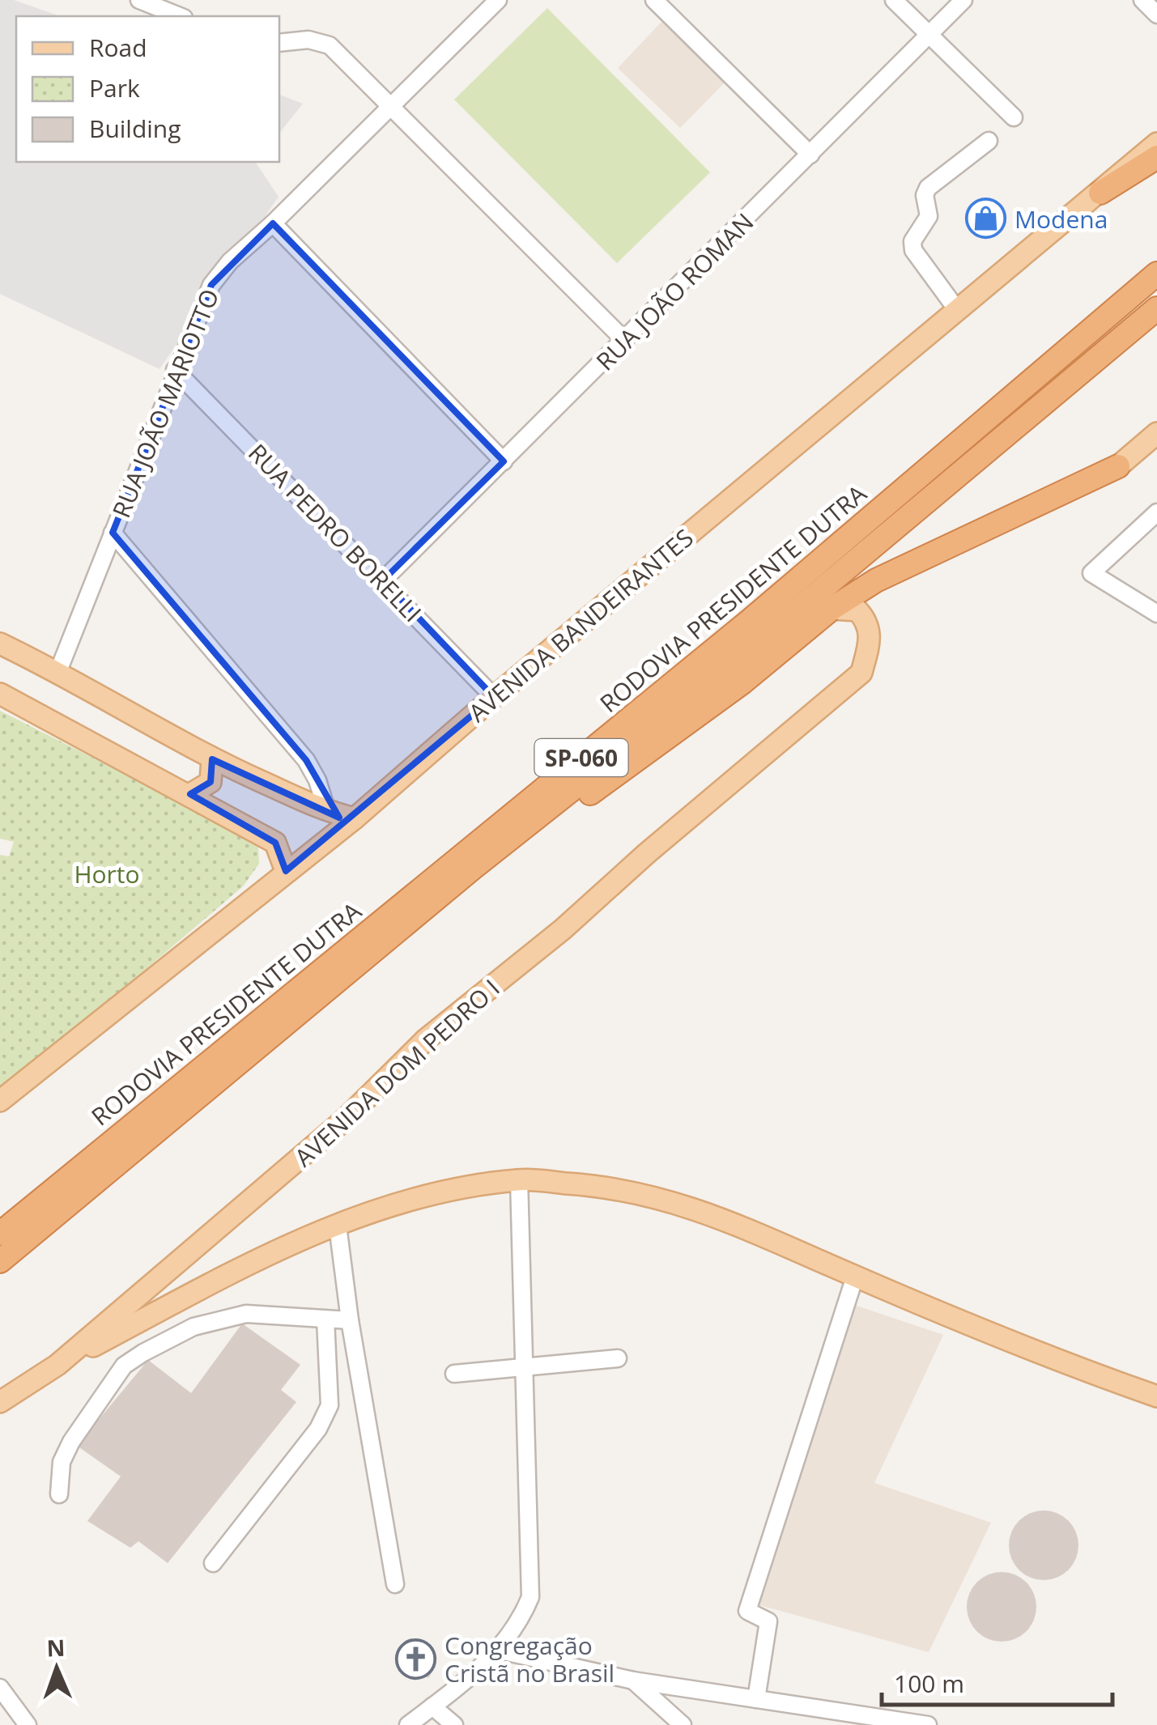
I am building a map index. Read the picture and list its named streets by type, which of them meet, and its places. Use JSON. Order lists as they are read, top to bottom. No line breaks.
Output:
{"streets":{"highway":["RODOVIA PRESIDENTE DUTRA","SP-060"],"main road":["AVENIDA BANDEIRANTES","AVENIDA DOM PEDRO I"],"street":["RUA JOÃO ROMAN","RUA JOÃO MARIOTTO","RUA PEDRO BORELLI"]},"crossings":[["RUA JOÃO ROMAN","RUA PEDRO BORELLI"],["RUA JOÃO MARIOTTO","RUA PEDRO BORELLI"],["RUA PEDRO BORELLI","AVENIDA BANDEIRANTES"]],"parks":["Horto"],"places":{"shop":["Modena"],"church":["Congregação Cristã no Brasil"]},"legend":["Road","Park","Building"],"scale_bar":"100 m","north":"top"}
